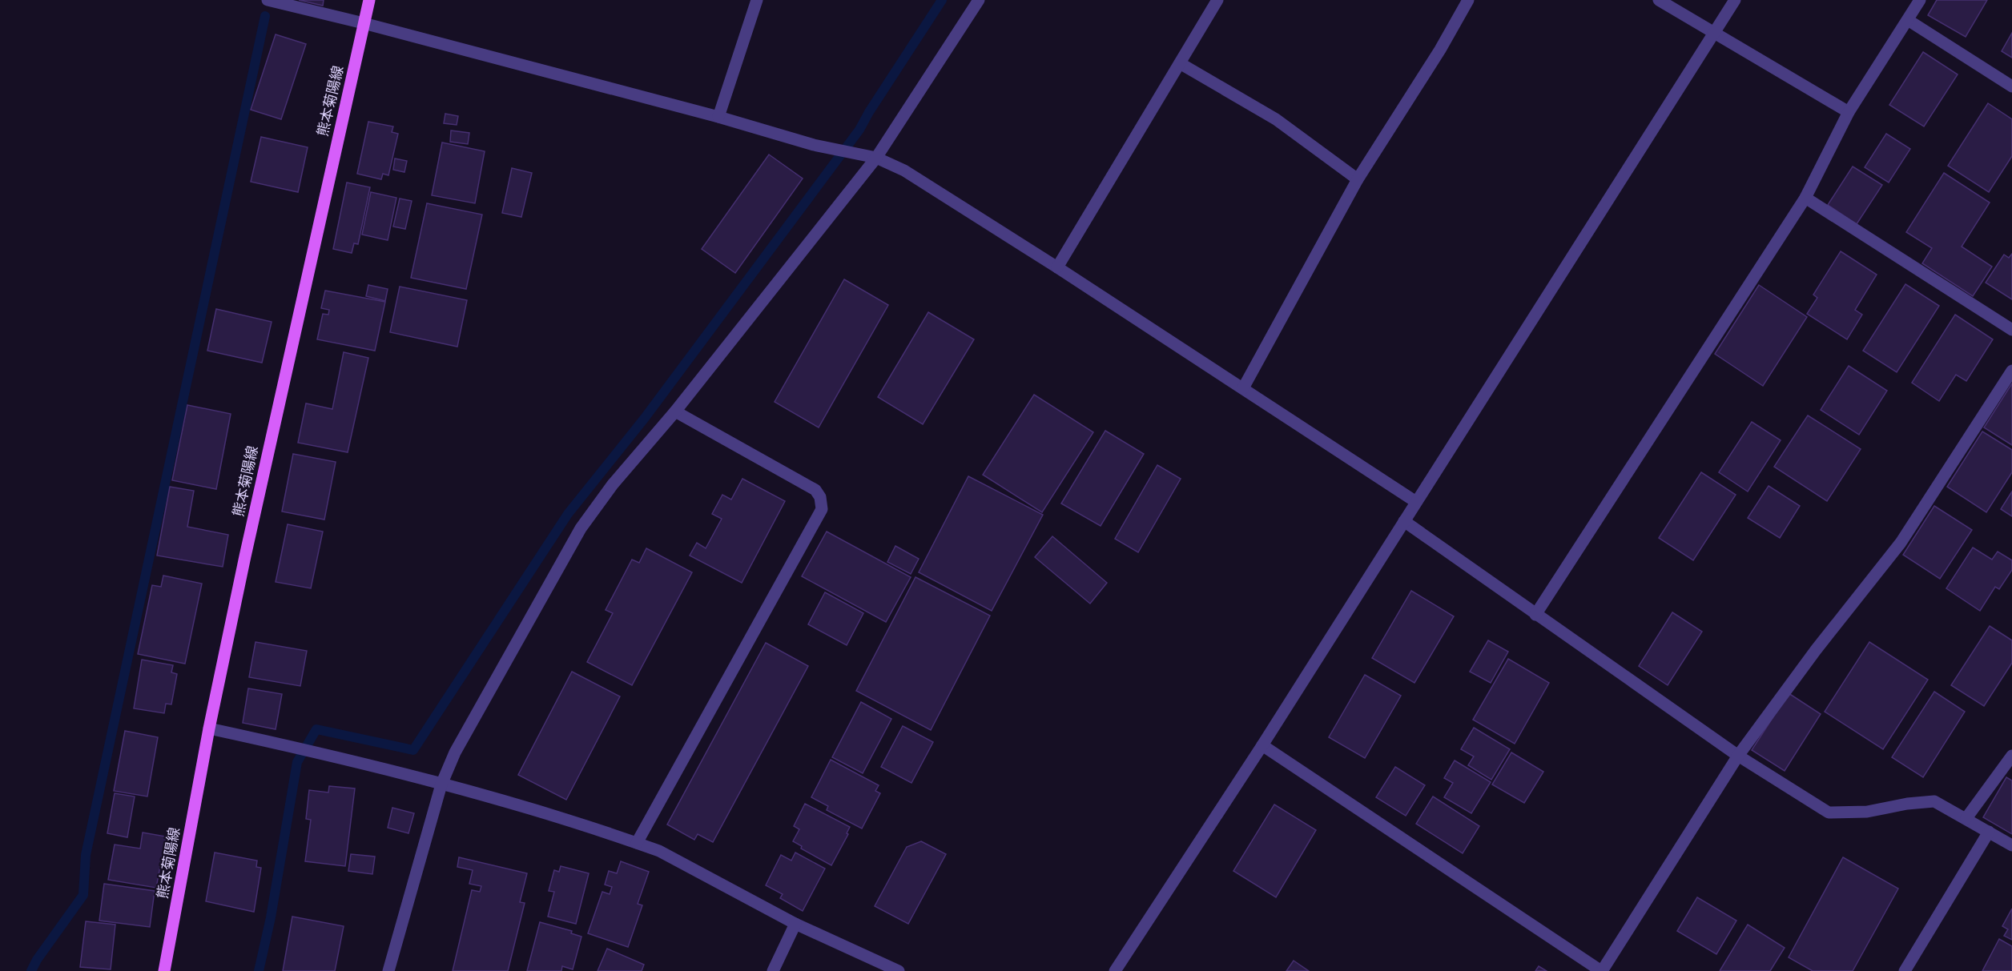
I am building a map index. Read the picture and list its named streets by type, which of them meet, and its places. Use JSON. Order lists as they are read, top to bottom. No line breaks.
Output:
{"streets":{"main road":["熊本菊陽線"]}}
